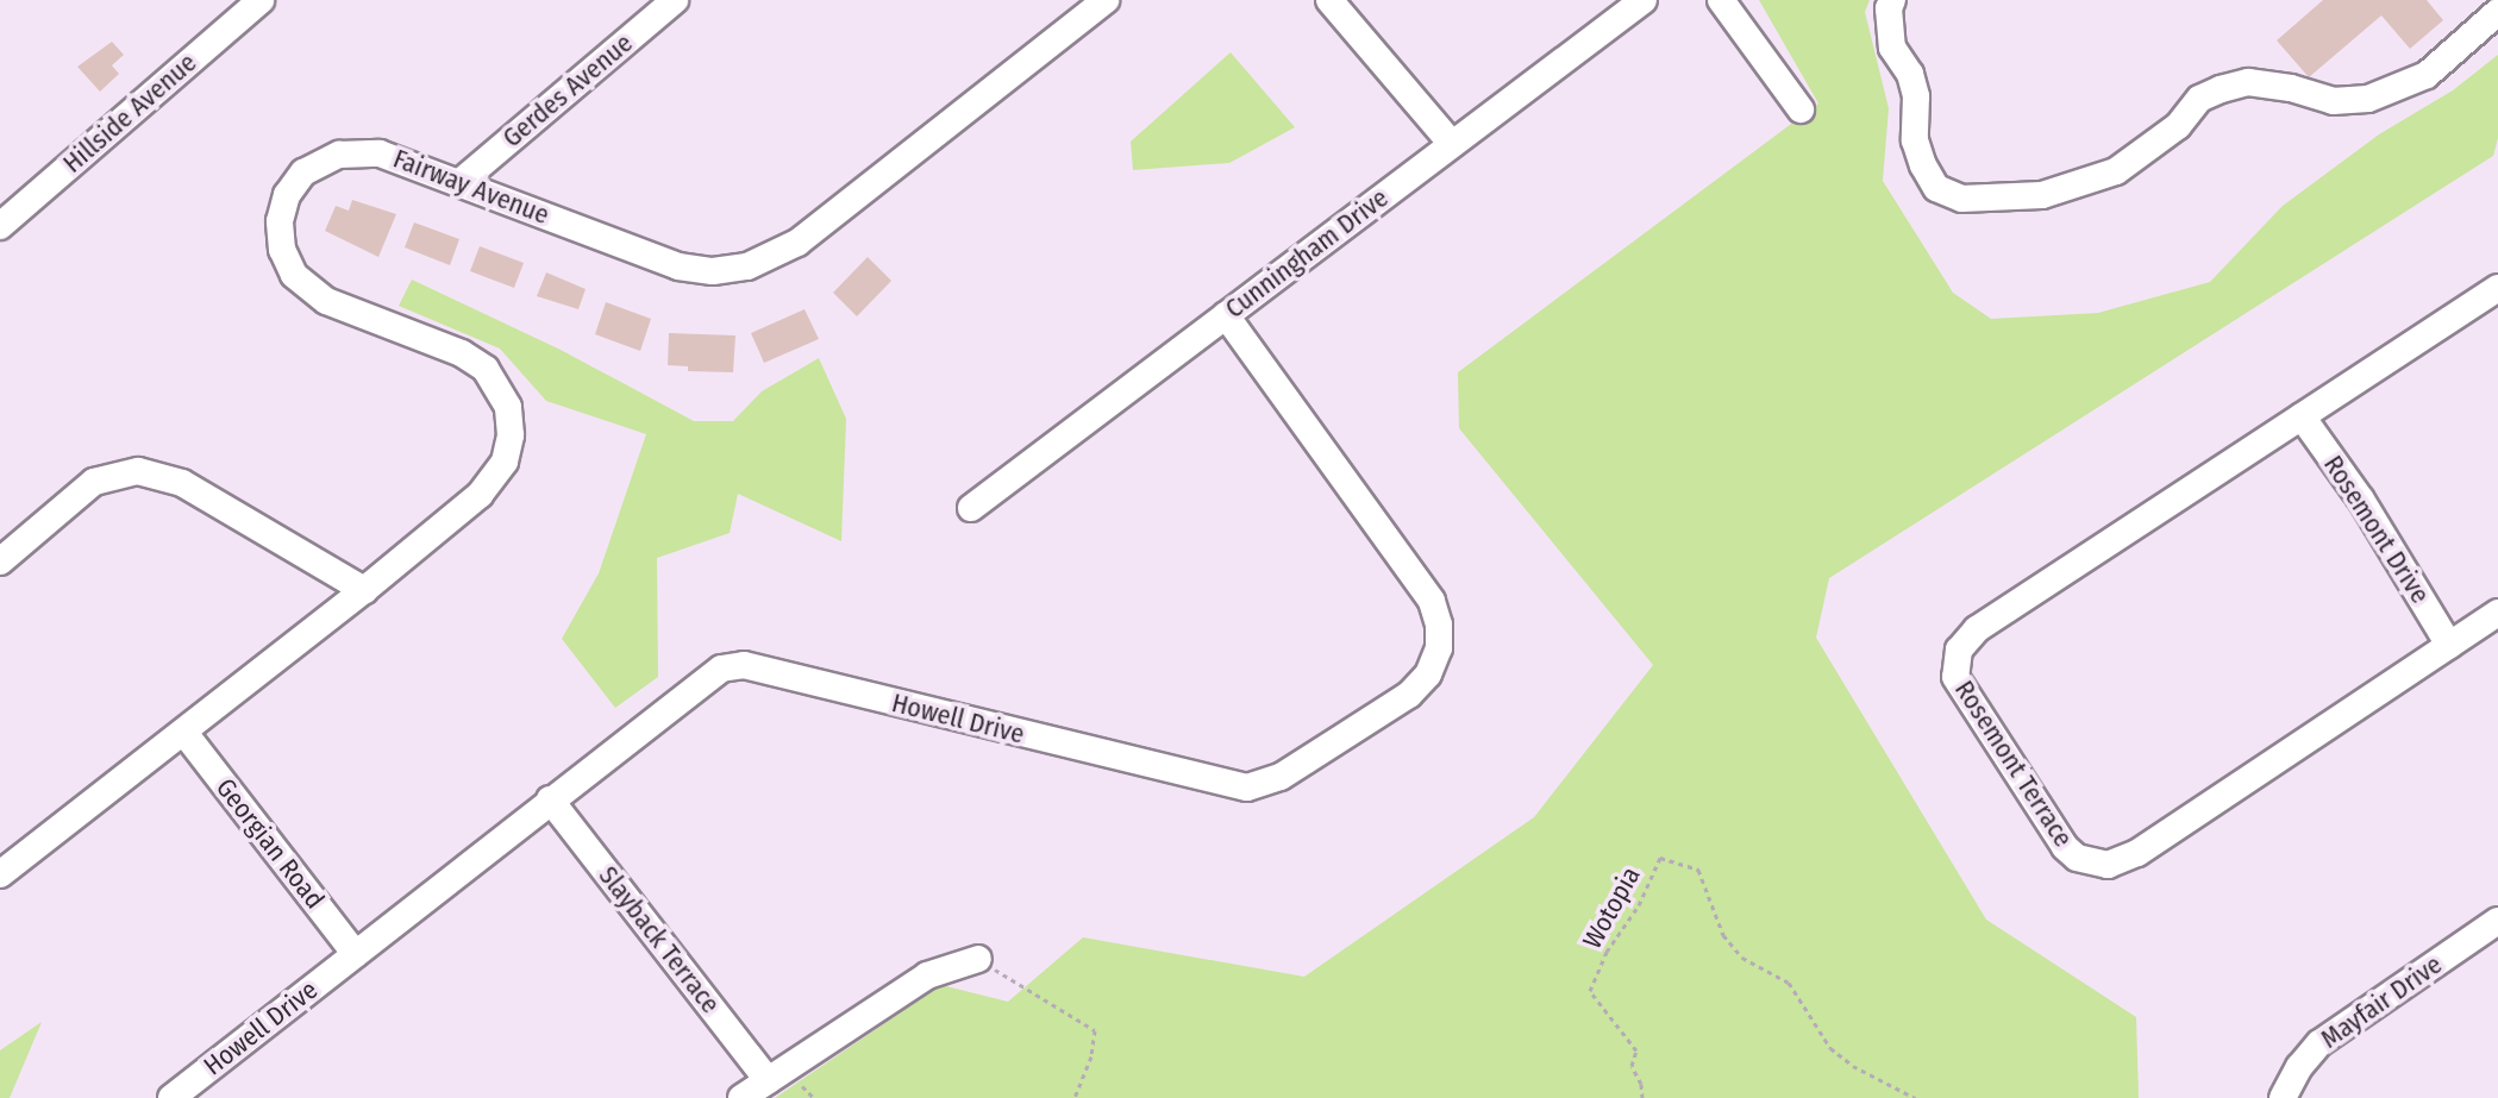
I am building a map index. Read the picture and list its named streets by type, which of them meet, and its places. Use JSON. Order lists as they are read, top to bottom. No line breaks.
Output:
{"streets":{"street":["Gerdes Avenue","Hillside Avenue","Fairway Avenue","Cunningham Drive","Rosemont Drive","Howell Drive","Rosemont Terrace","Georgian Road","Slayback Terrace","Mayfair Drive"],"path":["Wotopia"]},"crossings":[["Gerdes Avenue","Fairway Avenue"],["Fairway Avenue","Georgian Road"],["Cunningham Drive","Howell Drive"],["Rosemont Drive","Rosemont Terrace"],["Howell Drive","Georgian Road"],["Howell Drive","Slayback Terrace"]]}
